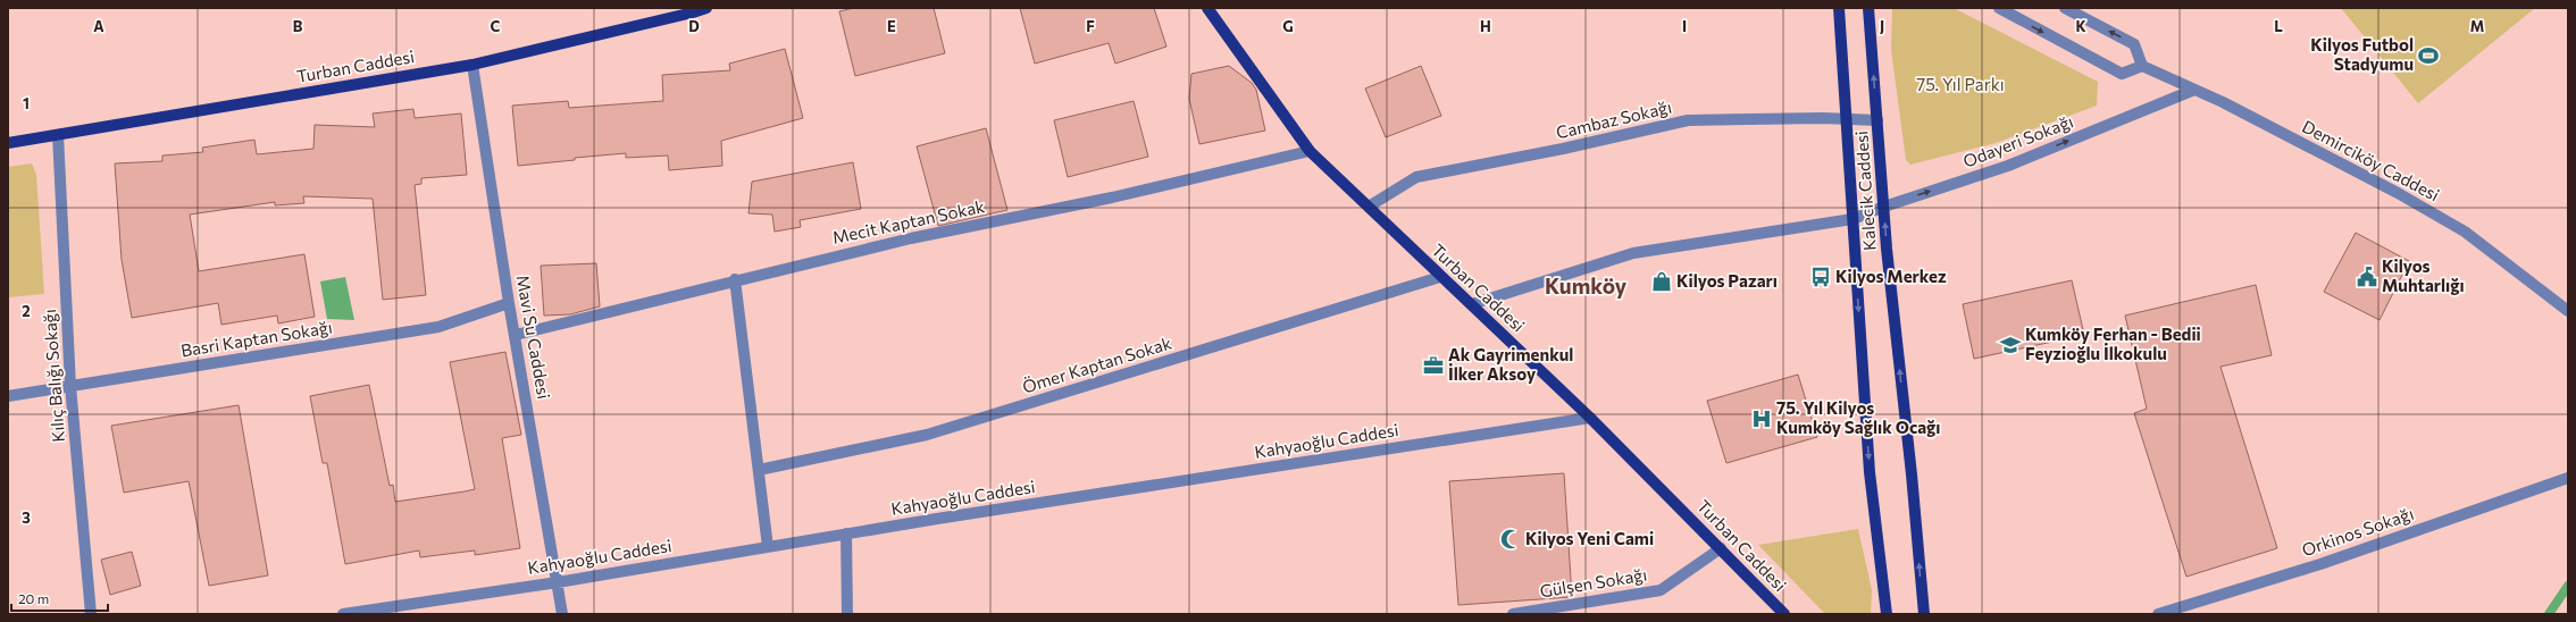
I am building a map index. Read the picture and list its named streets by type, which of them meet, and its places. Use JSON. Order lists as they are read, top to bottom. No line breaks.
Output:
{"streets":{"main road":["Turban Caddesi","Kalecik Caddesi"],"street":["Cambaz Sokağı","Odayeri Sokağı","Demirciköy Caddesi","Mecit Kaptan Sokak","Mavi Su Caddesi","Basri Kaptan Sokağı","Ömer Kaptan Sokak","Kılıç Balığı Sokağı","Kahyaoğlu Caddesi","Orkinos Sokağı","Gülşen Sokağı"]},"crossings":[["Turban Caddesi","Cambaz Sokağı"],["Turban Caddesi","Mecit Kaptan Sokak"],["Turban Caddesi","Mavi Su Caddesi"],["Turban Caddesi","Ömer Kaptan Sokak"],["Turban Caddesi","Kılıç Balığı Sokağı"],["Turban Caddesi","Kahyaoğlu Caddesi"],["Turban Caddesi","Gülşen Sokağı"],["Cambaz Sokağı","Kalecik Caddesi"],["Odayeri Sokağı","Demirciköy Caddesi"],["Odayeri Sokağı","Kalecik Caddesi"],["Mecit Kaptan Sokak","Mavi Su Caddesi"],["Mavi Su Caddesi","Basri Kaptan Sokağı"],["Mavi Su Caddesi","Kahyaoğlu Caddesi"],["Basri Kaptan Sokağı","Kılıç Balığı Sokağı"]],"one_way":["Odayeri Sokağı"],"districts":["Kumköy"],"parks":["75. Yıl Parkı"],"places":{"sports":["Kilyos Futbol Stadyumu"],"bus stop":["Kilyos Merkez"],"public building":["Kilyos Muhtarlığı"],"shop":["Kilyos Pazarı"],"school or university":["Kumköy Ferhan - Bedii Feyzioğlu İlkokulu"],"office":["Ak Gayrimenkul İlker Aksoy"],"hospital":["75. Yıl Kilyos Kumköy Sağlık Ocağı"],"mosque":["Kilyos Yeni Cami"]},"scale_bar":"20 m","grid":{"columns":["A","B","C","D","E","F","G","H","I","J","K","L","M"],"rows":["1","2","3"]}}
